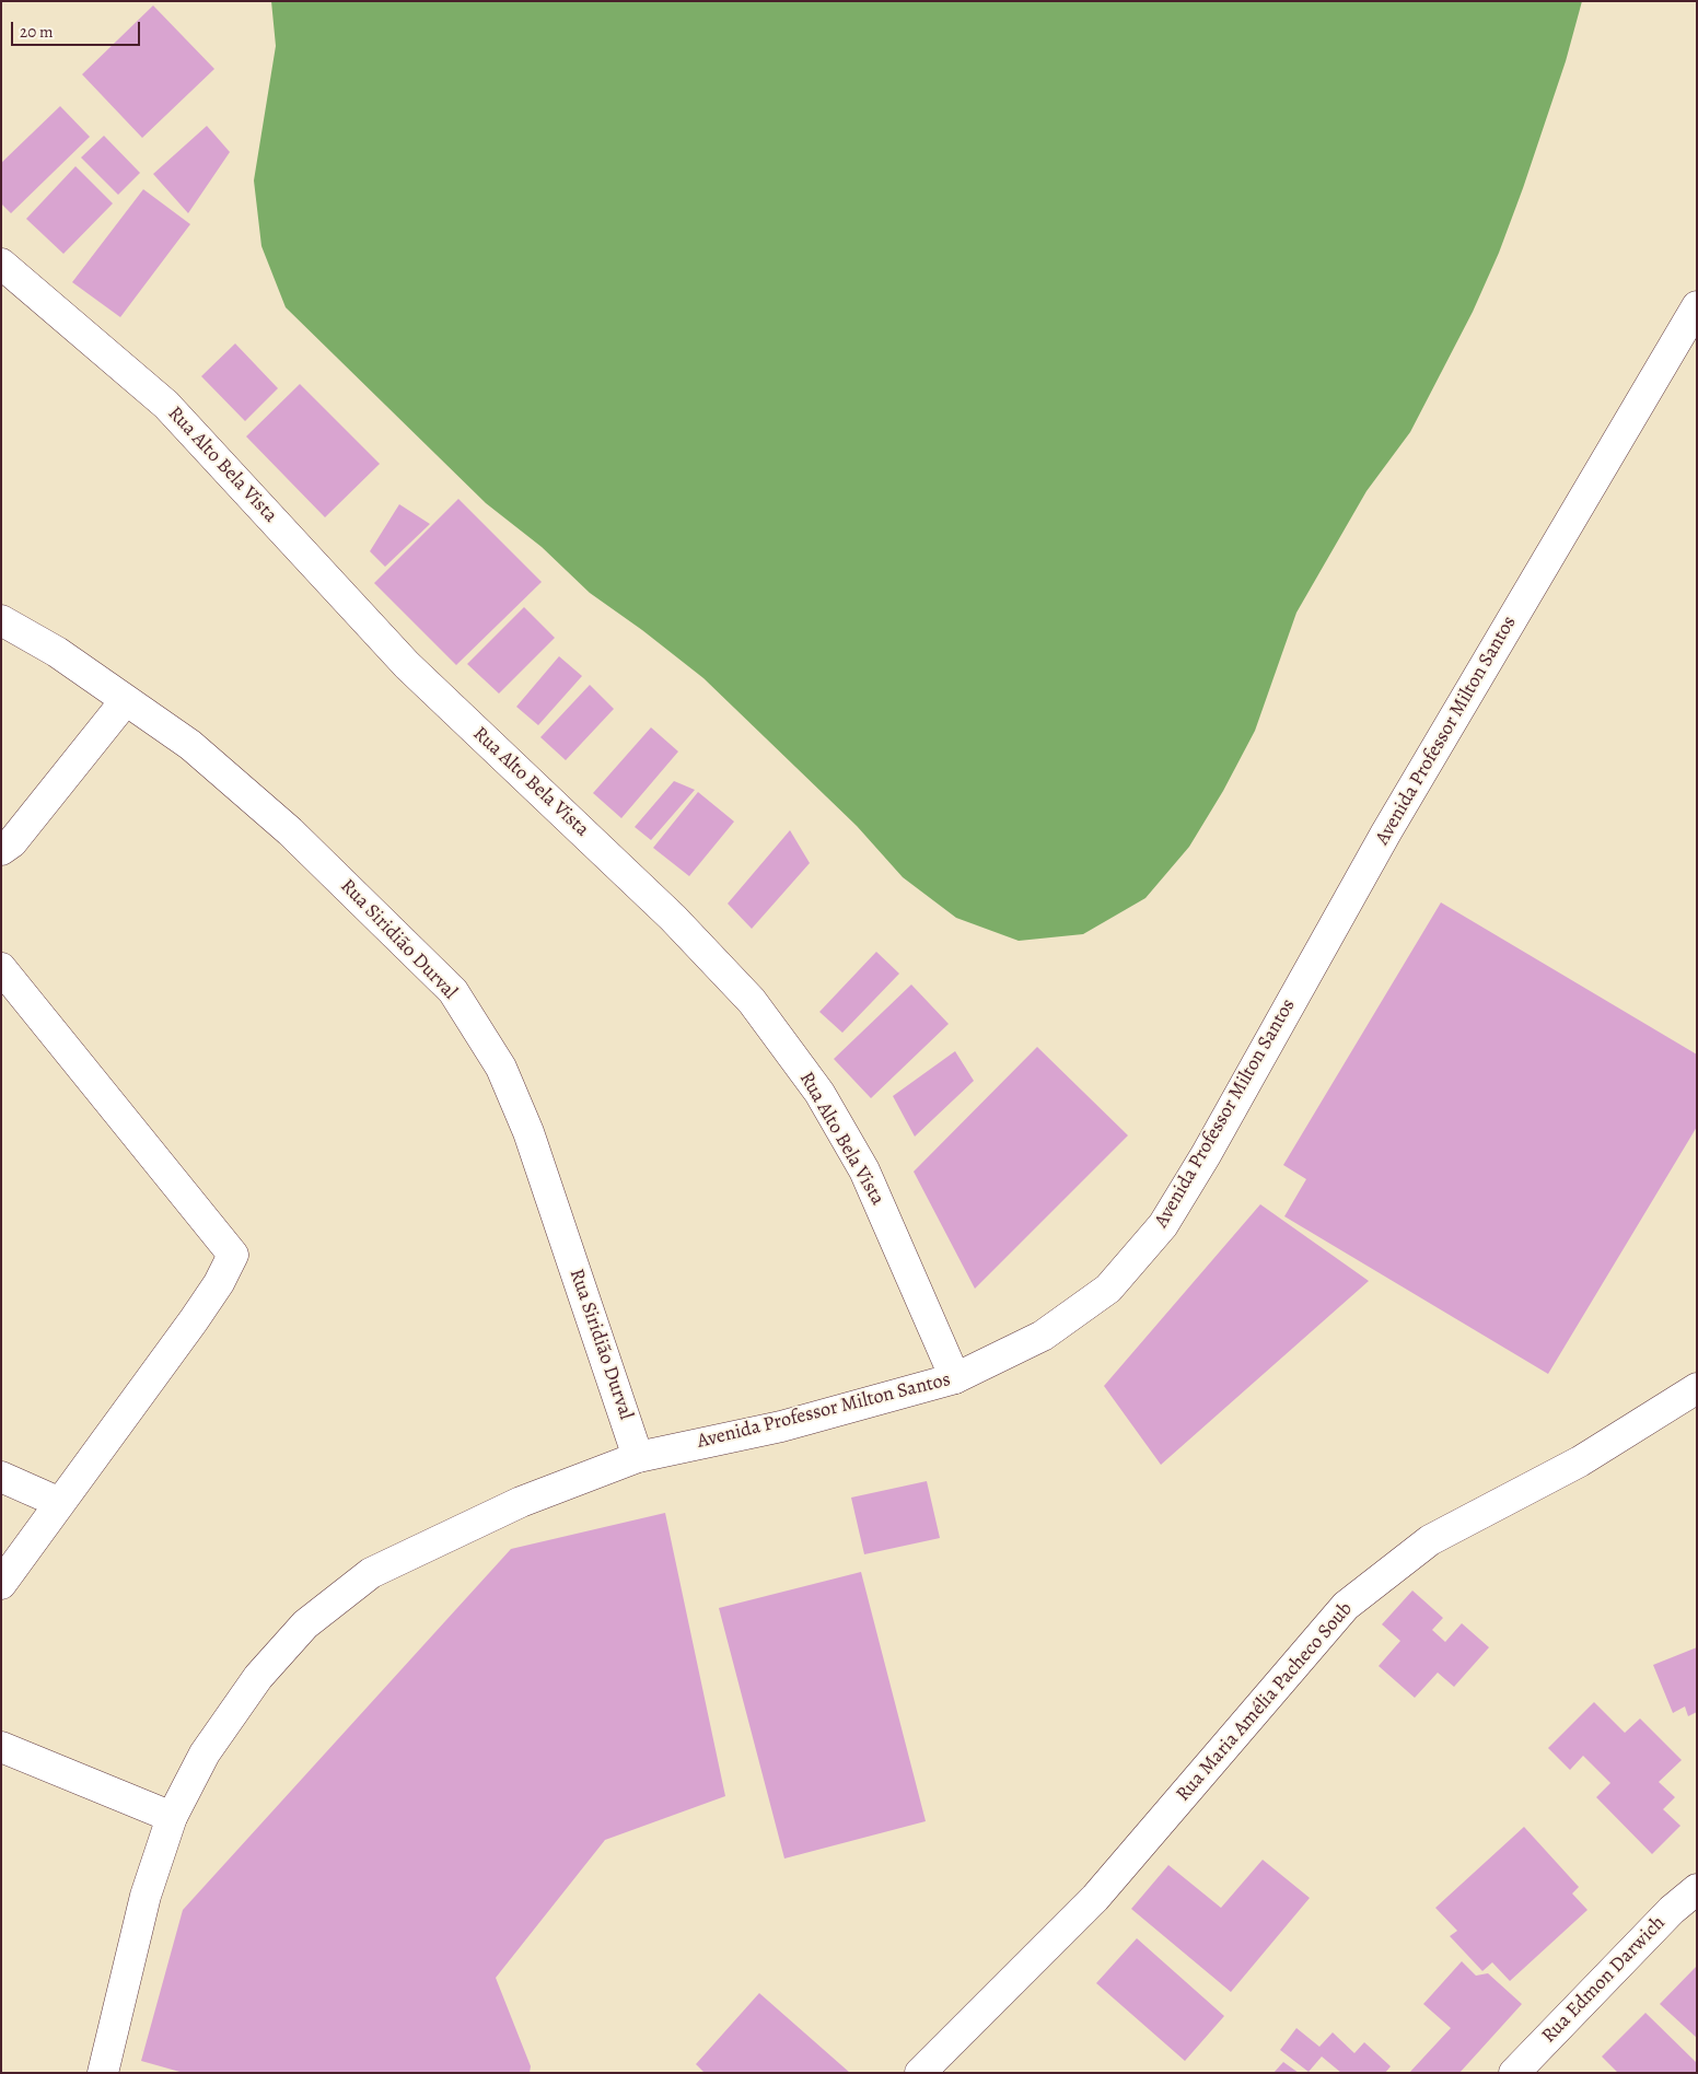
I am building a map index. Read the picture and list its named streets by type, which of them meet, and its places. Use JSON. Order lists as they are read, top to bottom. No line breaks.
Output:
{"streets":{"street":["Rua Alto Bela Vista","Avenida Professor Milton Santos","Rua Siridião Durval","Rua Maria Amélia Pacheco Soub","Rua Edmon Darwich"]},"crossings":[["Rua Alto Bela Vista","Avenida Professor Milton Santos"],["Avenida Professor Milton Santos","Rua Siridião Durval"]],"scale_bar":"20 m"}
